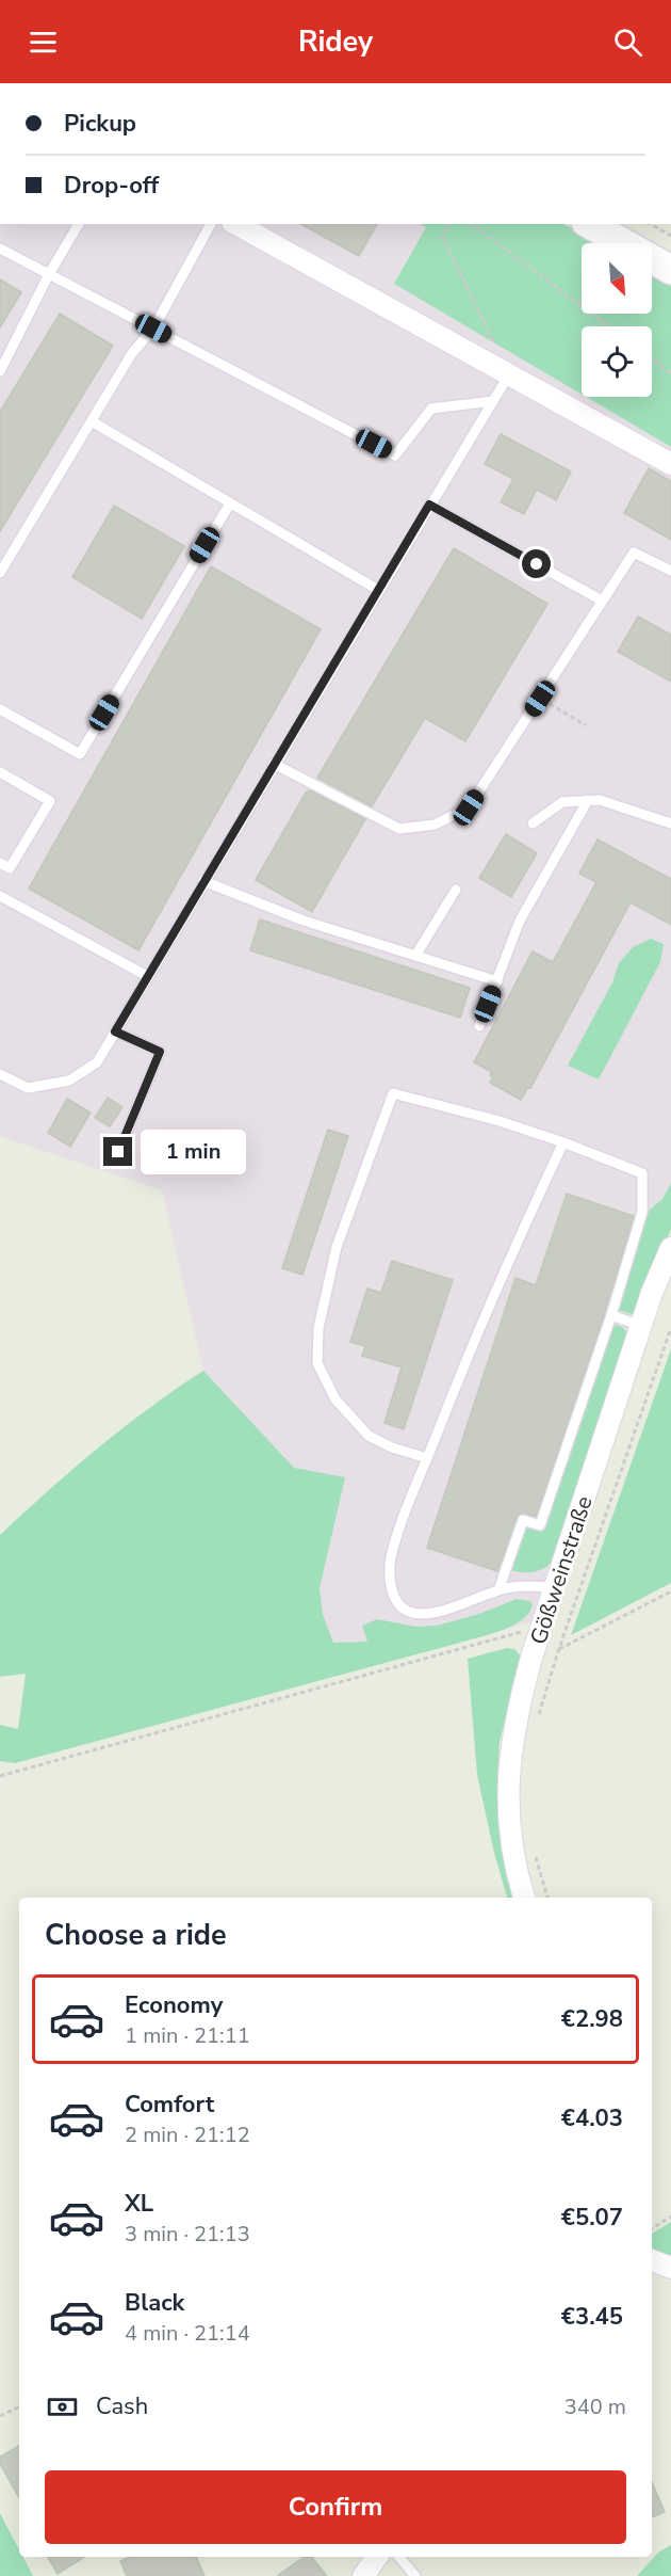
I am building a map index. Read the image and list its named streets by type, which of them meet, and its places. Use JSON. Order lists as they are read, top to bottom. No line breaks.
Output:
{"streets":{"street":["Gößweinstraße"]},"north":"bottom right","page":{"header":"Ridey","banner":["Pickup","Drop-off"],"bubble":"1 min","heading":"Choose a ride","list":[{"name":"Economy","note":"1 min · 21:11","value":"€2.98"},{"name":"Comfort","note":"2 min · 21:12","value":"€4.03"},{"name":"XL","note":"3 min · 21:13","value":"€5.07"},{"name":"Black","note":"4 min · 21:14","value":"€3.45"}],"pay":["Cash","340 m"],"buttons":"Confirm"}}
